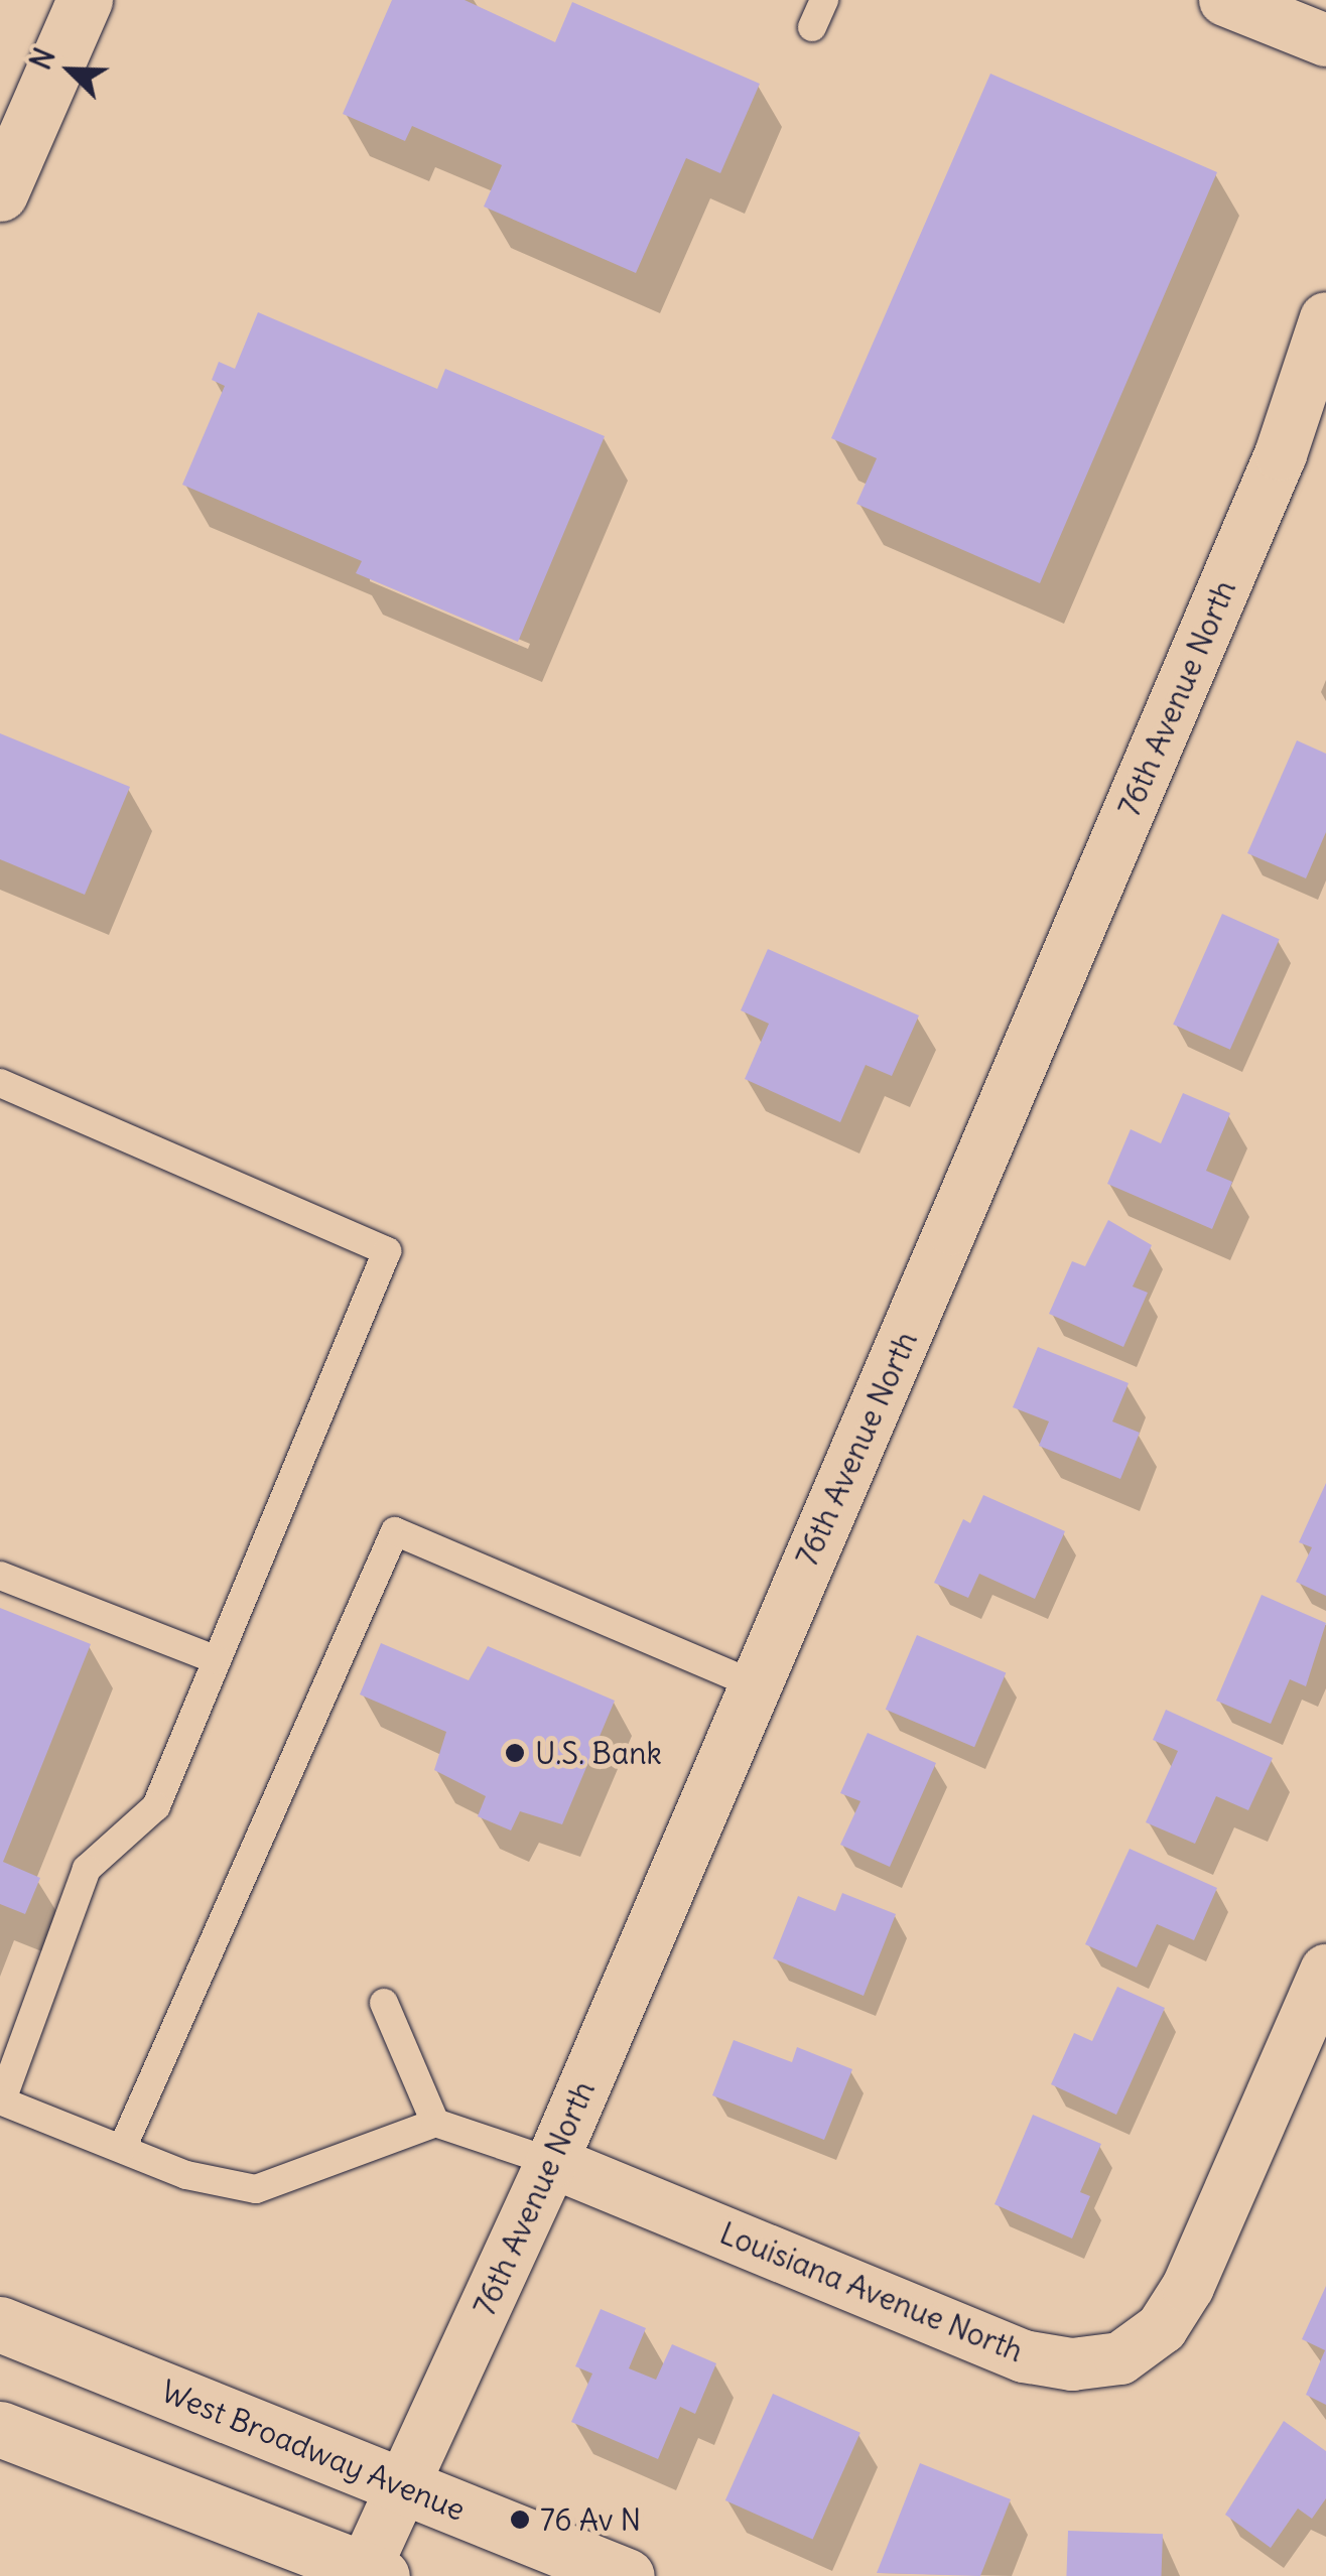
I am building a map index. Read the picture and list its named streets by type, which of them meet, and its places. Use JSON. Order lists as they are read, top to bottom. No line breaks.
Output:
{"streets":{"street":["76th Avenue North","Louisiana Avenue North","West Broadway Avenue"]},"crossings":[["76th Avenue North","Louisiana Avenue North"],["76th Avenue North","West Broadway Avenue"]],"places":["U.S. Bank","76 Av N"],"north":"top left"}
